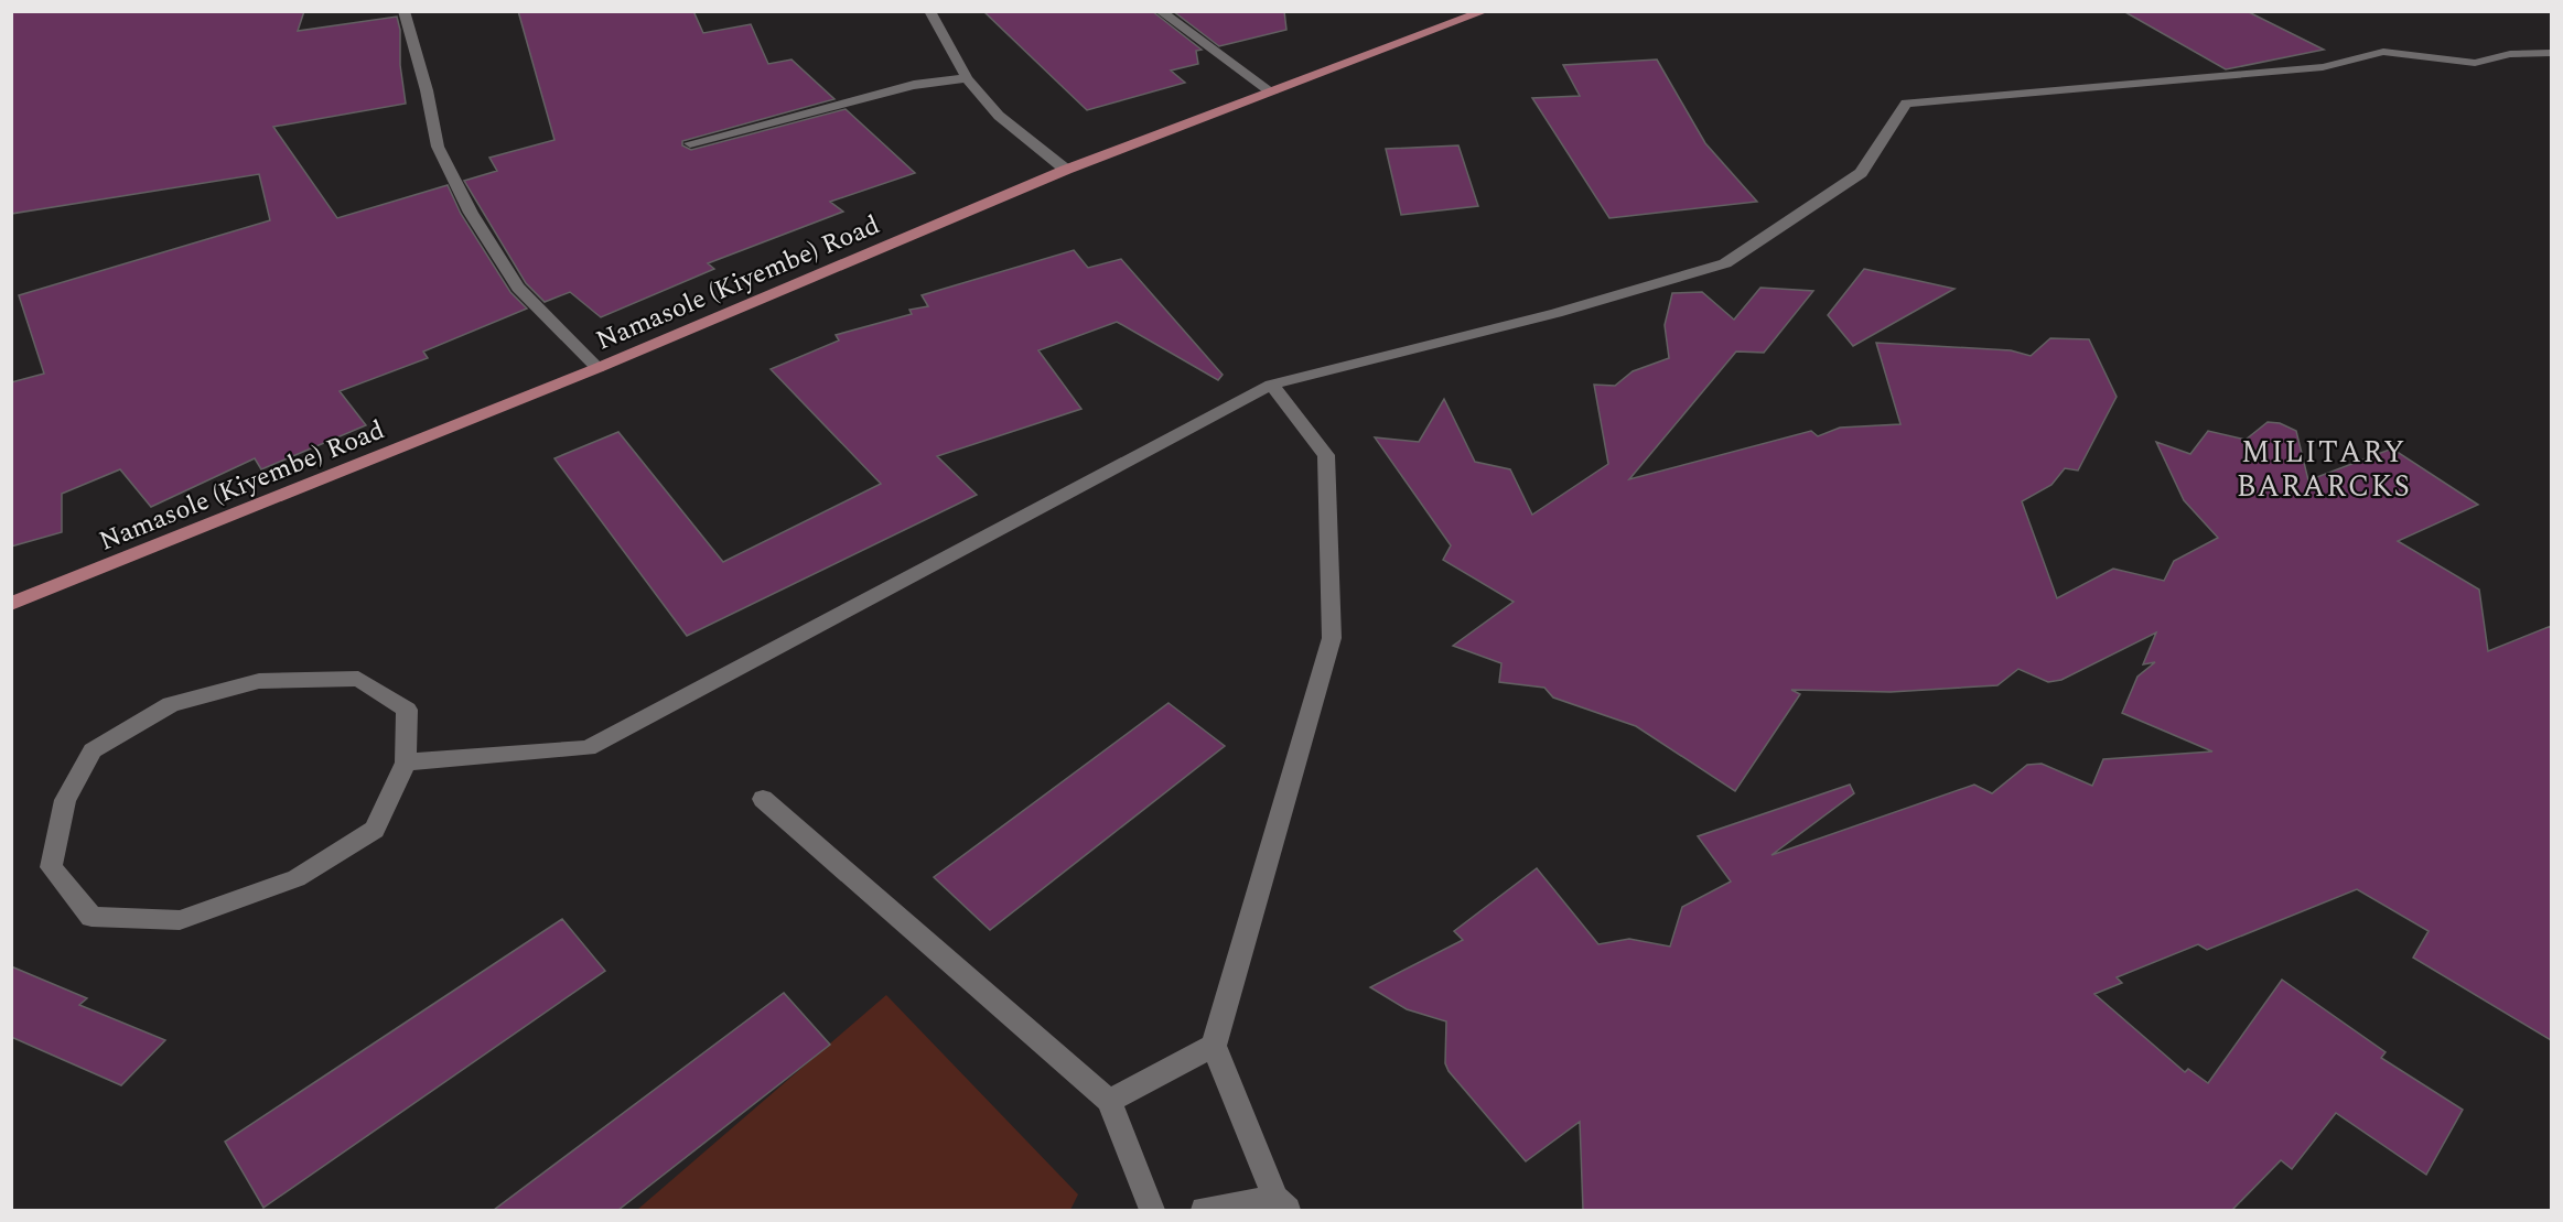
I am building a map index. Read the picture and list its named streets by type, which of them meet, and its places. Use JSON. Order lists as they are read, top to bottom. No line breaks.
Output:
{"streets":{"main road":["Namasole (Kiyembe) Road"]},"districts":["MILITARY BARARCKS"]}
